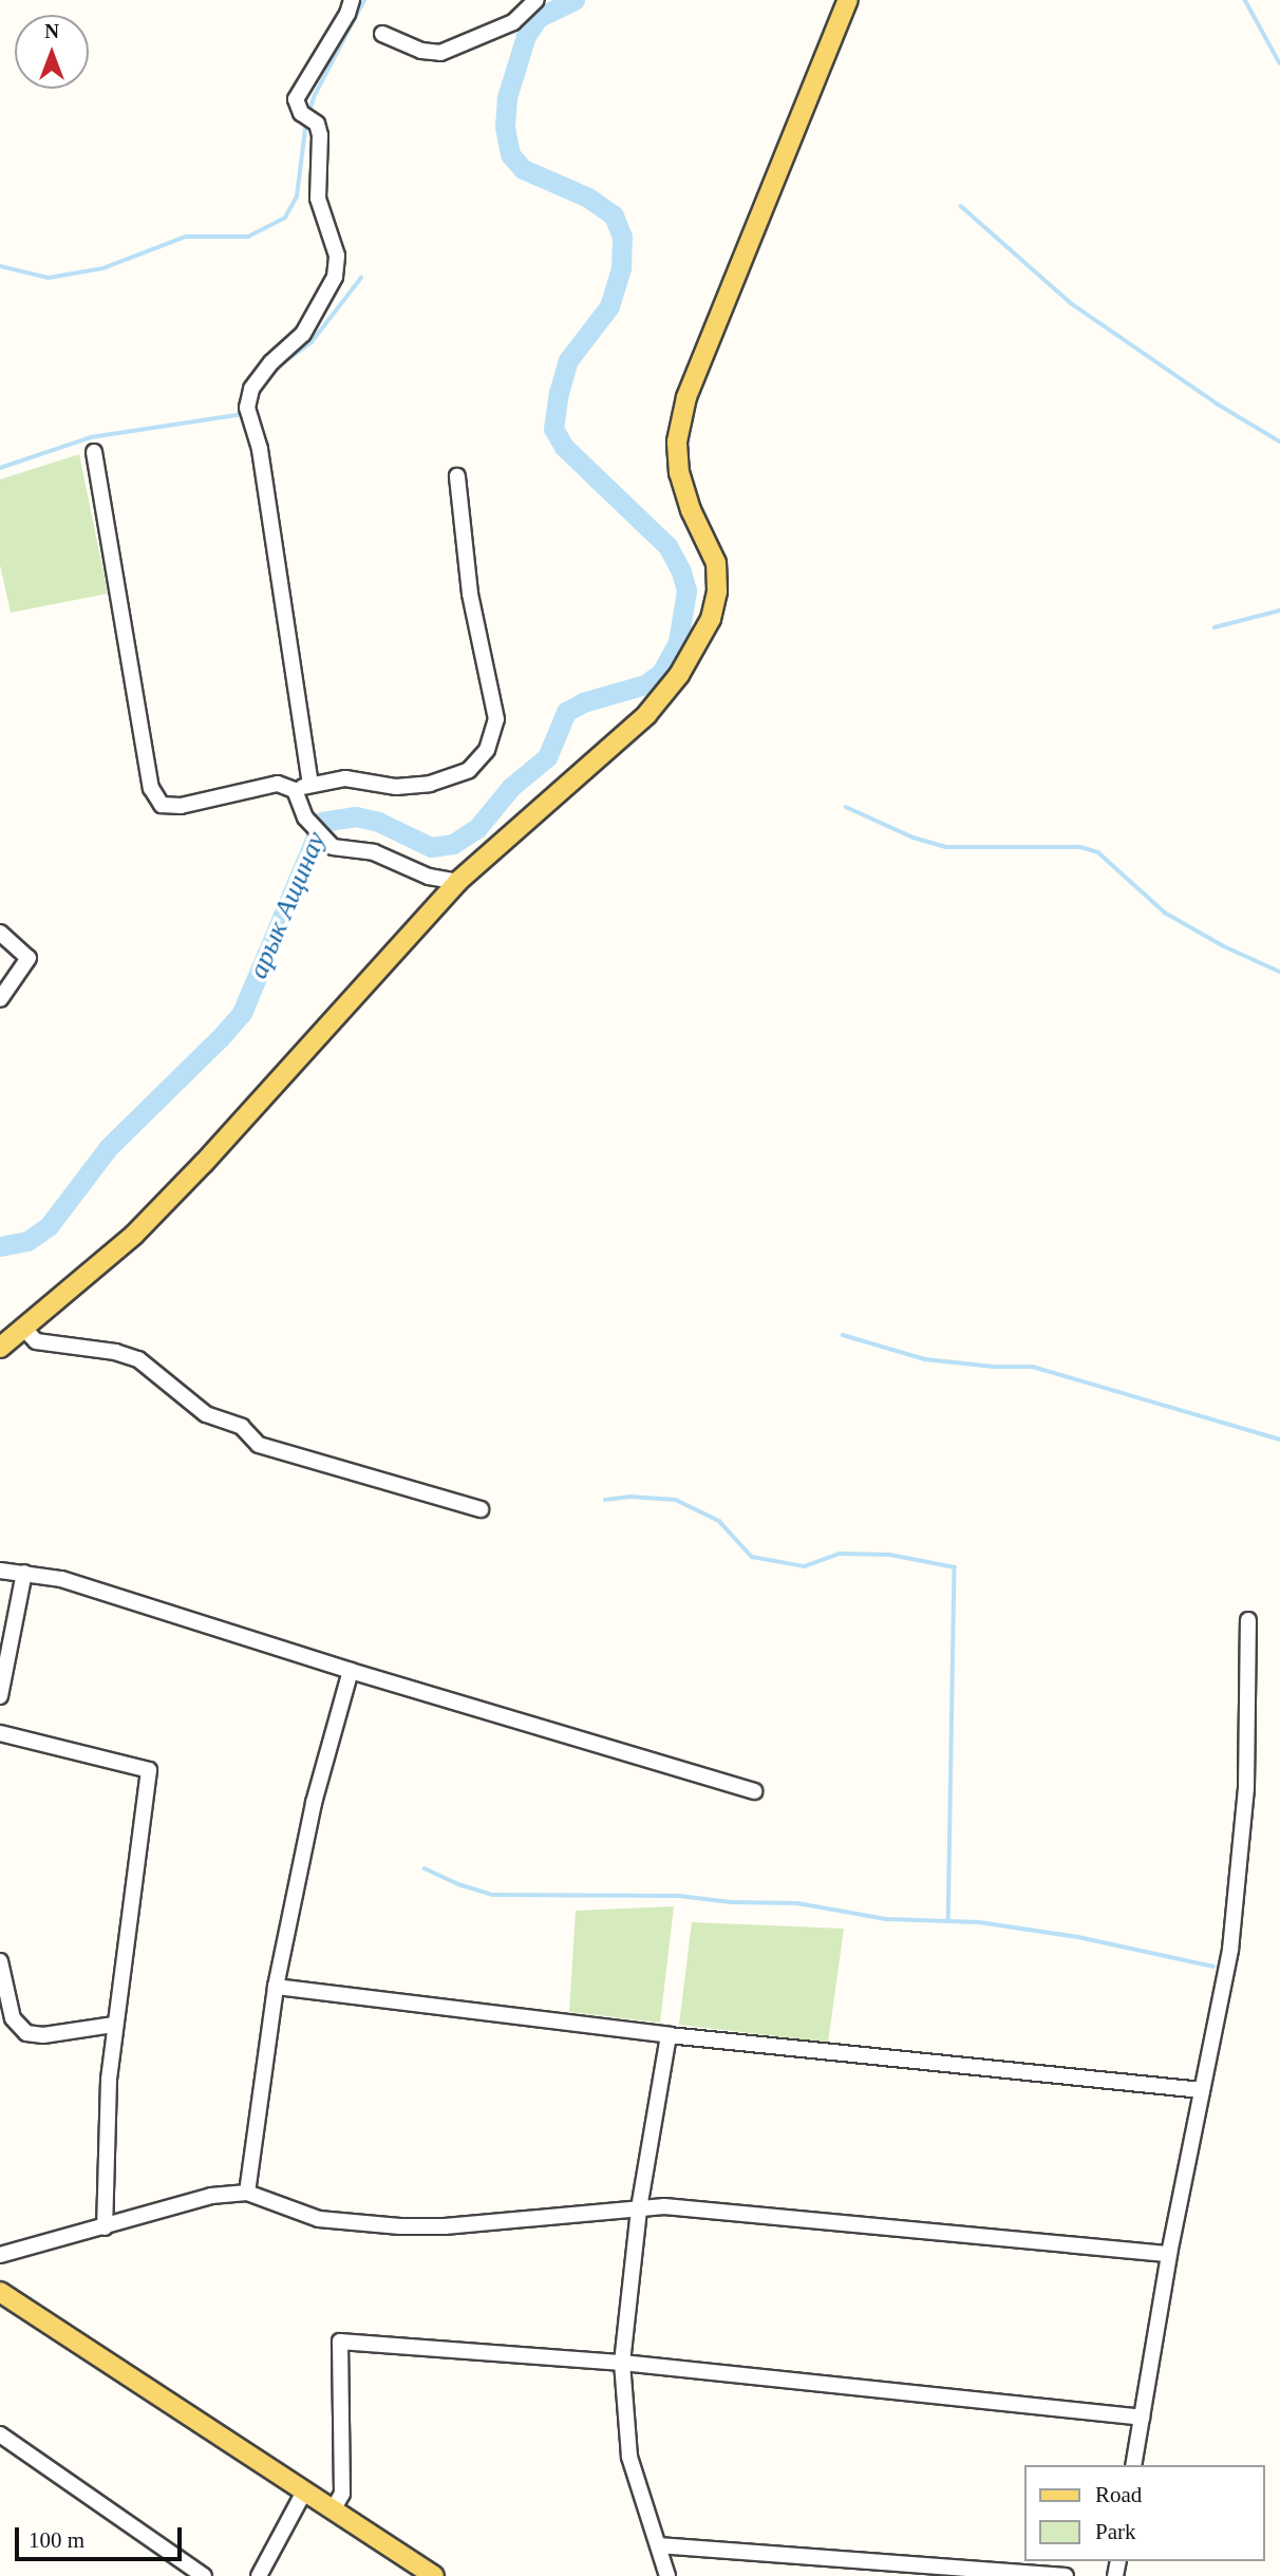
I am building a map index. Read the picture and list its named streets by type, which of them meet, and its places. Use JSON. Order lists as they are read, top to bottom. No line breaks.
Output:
{"water":["арык Ащинау"],"legend":["Road","Park"],"scale_bar":"100 m","north":"top"}
